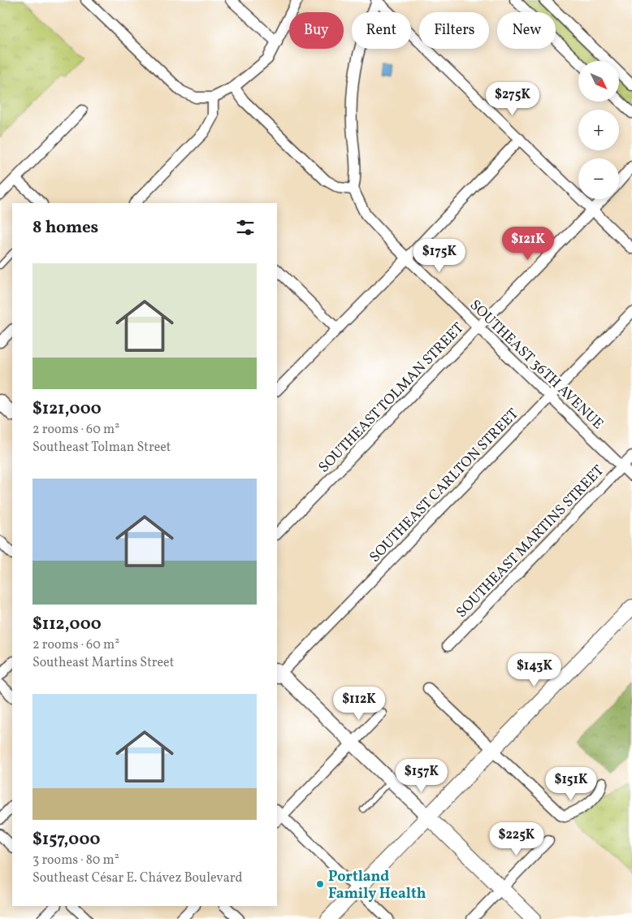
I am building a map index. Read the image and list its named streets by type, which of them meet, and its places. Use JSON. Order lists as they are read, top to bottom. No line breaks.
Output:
{"streets":{"street":["SOUTHEAST 36TH AVENUE","SOUTHEAST TOLMAN STREET","SOUTHEAST CARLTON STREET","SOUTHEAST MARTINS STREET"]},"crossings":[["SOUTHEAST 36TH AVENUE","SOUTHEAST TOLMAN STREET"],["SOUTHEAST 36TH AVENUE","SOUTHEAST CARLTON STREET"],["SOUTHEAST 36TH AVENUE","SOUTHEAST MARTINS STREET"]],"places":["Portland Family Health"],"north":"bottom right","page":{"chip":["Buy","Rent","Filters","New"],"map_buttons":["+","−"],"price":["$275K","$121K","$175K","$143K","$112K","$157K","$151K","$225K"],"heading":"8 homes","list":[{"name":"$121,000","note":"2 rooms · 60 m² · Southeast Tolman Street"},{"name":"$112,000","note":"2 rooms · 60 m² · Southeast Martins Street"},{"name":"$157,000","note":"3 rooms · 80 m² · Southeast César E. Chávez Boulevard"}]}}
